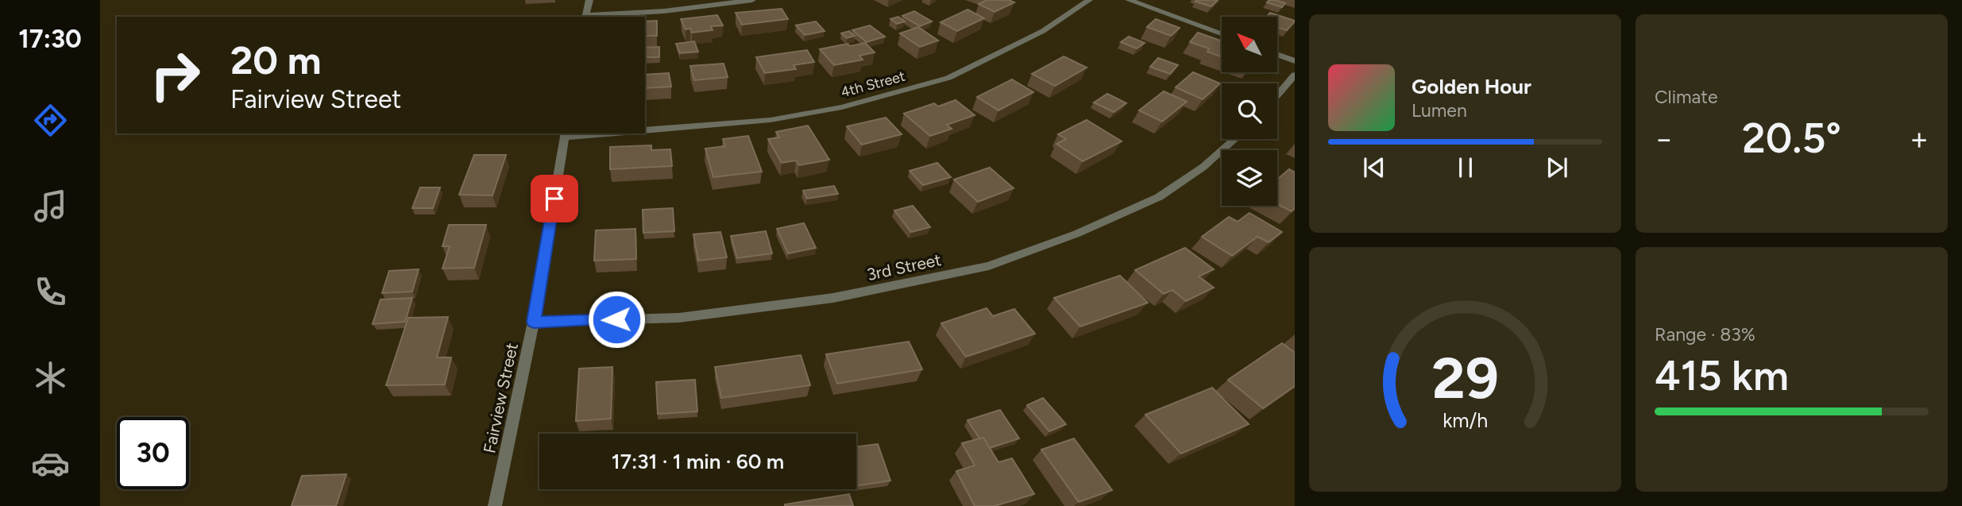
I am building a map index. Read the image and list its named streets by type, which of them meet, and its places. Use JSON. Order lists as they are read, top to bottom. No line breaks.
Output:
{"streets":{"street":["4th Street","3rd Street","Fairview Street"]},"crossings":[["3rd Street","Fairview Street"]],"north":"top left","page":{"tabs":"17:30","tile":["Climate",["Range · 83%","415 km"]],"turn":["20 m","Fairview Street"],"song":["Golden Hour","Lumen"],"heat":["−","20.5°","+"],"limit":"30","trip":"17:31 · 1 min · 60 m","gauge":["29","km/h"]}}
